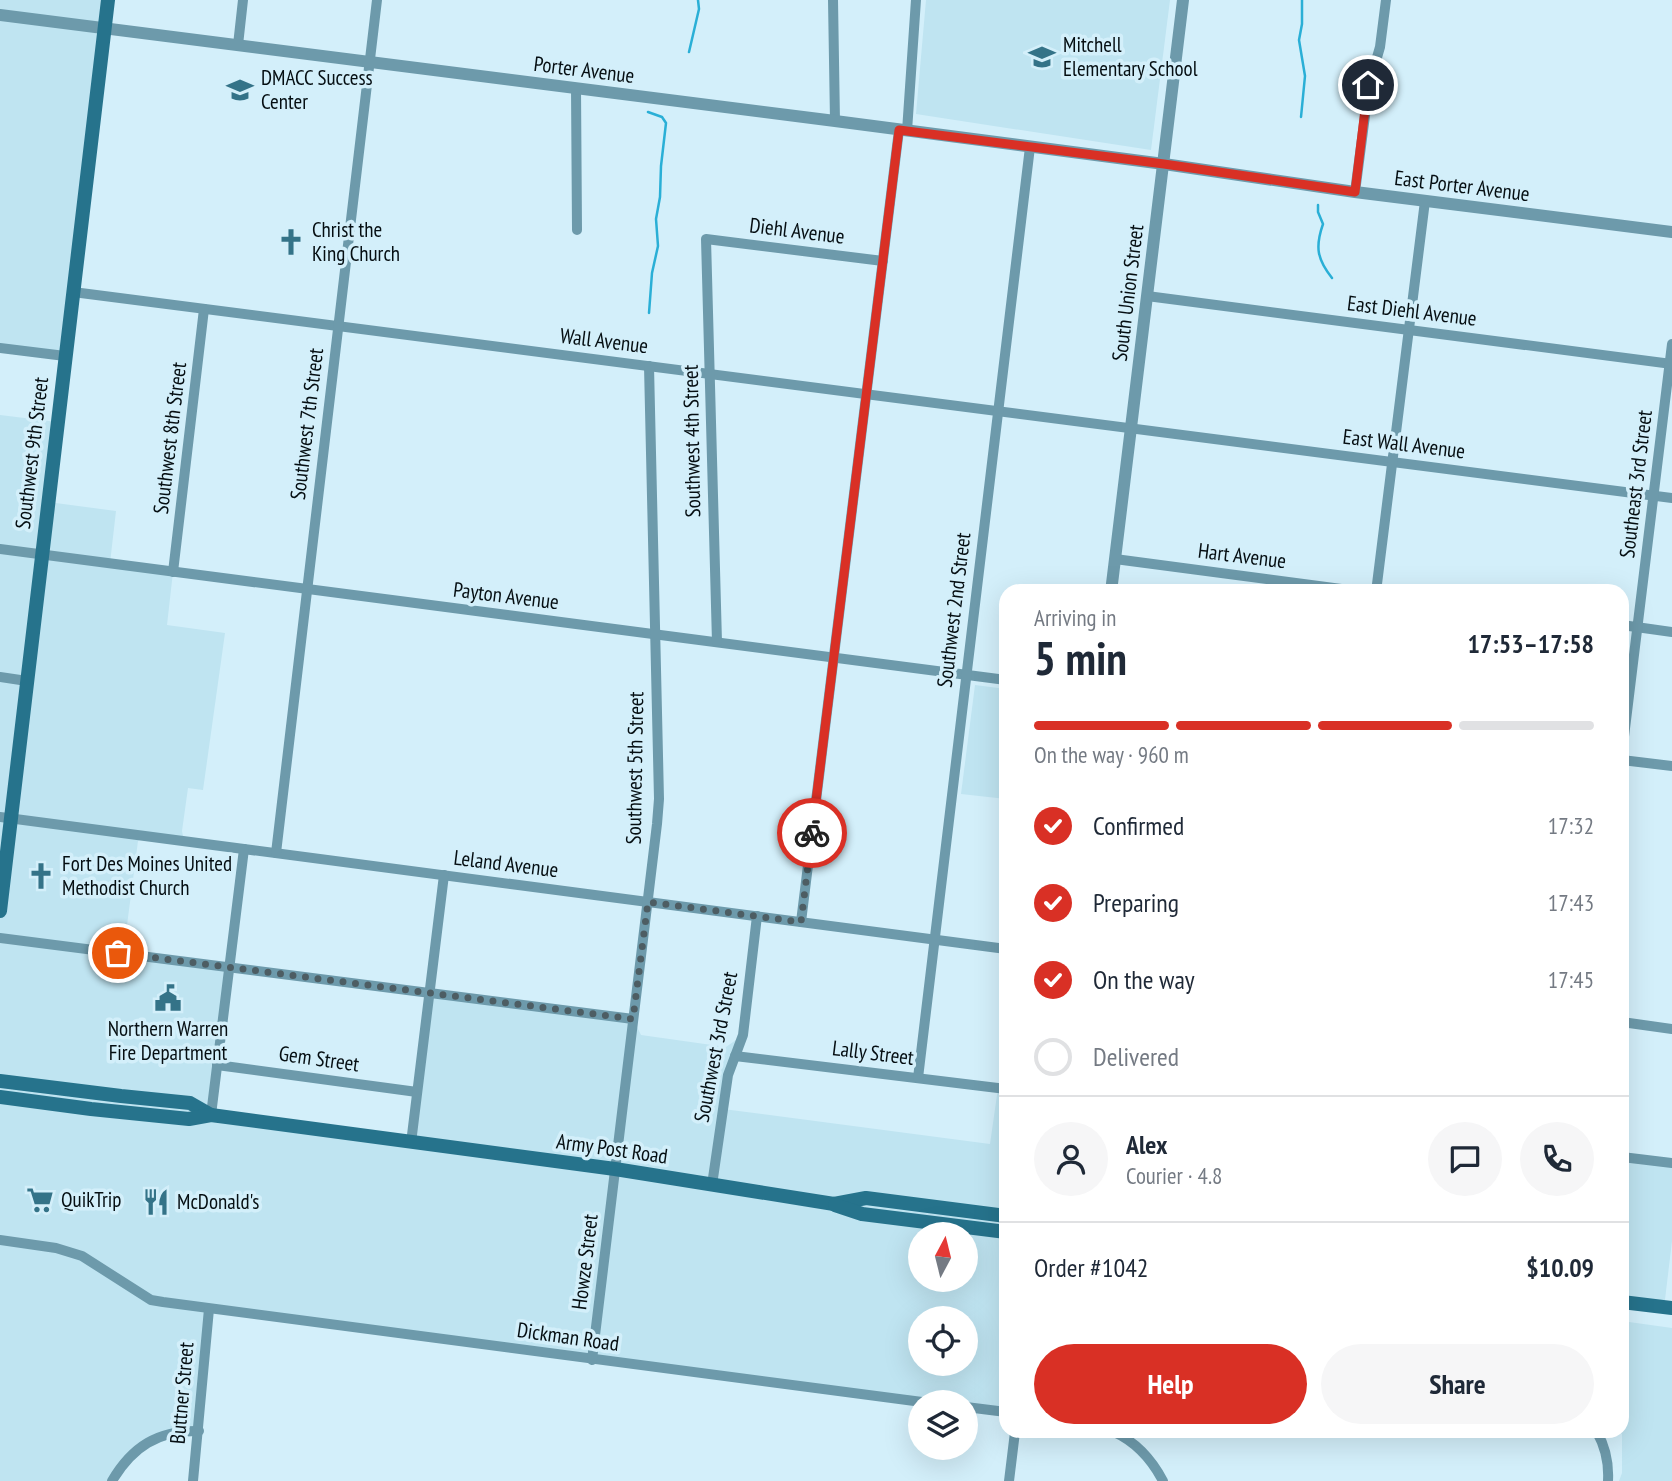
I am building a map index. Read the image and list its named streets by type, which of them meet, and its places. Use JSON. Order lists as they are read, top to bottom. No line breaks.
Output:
{"streets":{"main road":["Southwest 9th Street","Army Post Road"],"street":["Porter Avenue","East Porter Avenue","Diehl Avenue","South Union Street","East Diehl Avenue","Wall Avenue","Southwest 7th Street","Southwest 8th Street","Southwest 4th Street","East Wall Avenue","Southeast 3rd Street","Hart Avenue","Payton Avenue","Southwest 2nd Street","Southwest 5th Street","Leland Avenue","Southwest 3rd Street","Lally Street","Gem Street","Howze Street","Dickman Road","Buttner Street"]},"crossings":[["Porter Avenue","East Porter Avenue"],["Porter Avenue","South Union Street"],["Porter Avenue","Southwest 7th Street"],["Porter Avenue","Southwest 9th Street"],["Porter Avenue","Southwest 2nd Street"],["East Porter Avenue","South Union Street"],["Diehl Avenue","Southwest 4th Street"],["South Union Street","East Diehl Avenue"],["South Union Street","Wall Avenue"],["South Union Street","East Wall Avenue"],["South Union Street","Hart Avenue"],["East Diehl Avenue","Southeast 3rd Street"],["Wall Avenue","Southwest 7th Street"],["Wall Avenue","Southwest 8th Street"],["Wall Avenue","Southwest 4th Street"],["Wall Avenue","East Wall Avenue"],["Wall Avenue","Southwest 9th Street"],["Wall Avenue","Southwest 2nd Street"],["Wall Avenue","Southwest 5th Street"],["Southwest 7th Street","Payton Avenue"],["Southwest 7th Street","Leland Avenue"],["Southwest 8th Street","Payton Avenue"],["Southwest 4th Street","Payton Avenue"],["East Wall Avenue","Southeast 3rd Street"],["Southwest 9th Street","Payton Avenue"],["Southwest 9th Street","Leland Avenue"],["Payton Avenue","Southwest 2nd Street"],["Payton Avenue","Southwest 5th Street"],["Southwest 2nd Street","Leland Avenue"],["Southwest 2nd Street","Lally Street"],["Southwest 5th Street","Leland Avenue"],["Southwest 5th Street","Army Post Road"],["Southwest 5th Street","Howze Street"],["Leland Avenue","Southwest 3rd Street"],["Southwest 3rd Street","Lally Street"],["Southwest 3rd Street","Army Post Road"],["Army Post Road","Howze Street"],["Howze Street","Dickman Road"],["Dickman Road","Buttner Street"]],"places":{"school or university":["Mitchell Elementary School","DMACC Success Center"],"church":["Christ the King Church","Fort Des Moines United Methodist Church"],"public building":["Northern Warren Fire Department"],"supermarket":["QuikTrip"],"restaurant":["McDonald's"]},"north":"top","page":{"heading":["5 min","Arriving in","17:53–17:58"],"panel":["Alex","Courier · 4.8","Order #1042","$10.09"],"bar":"On the way · 960 m","list":[["Confirmed","17:32"],["Preparing","17:43"],["On the way","17:45"],"Delivered"],"buttons":["Help","Share"]}}
